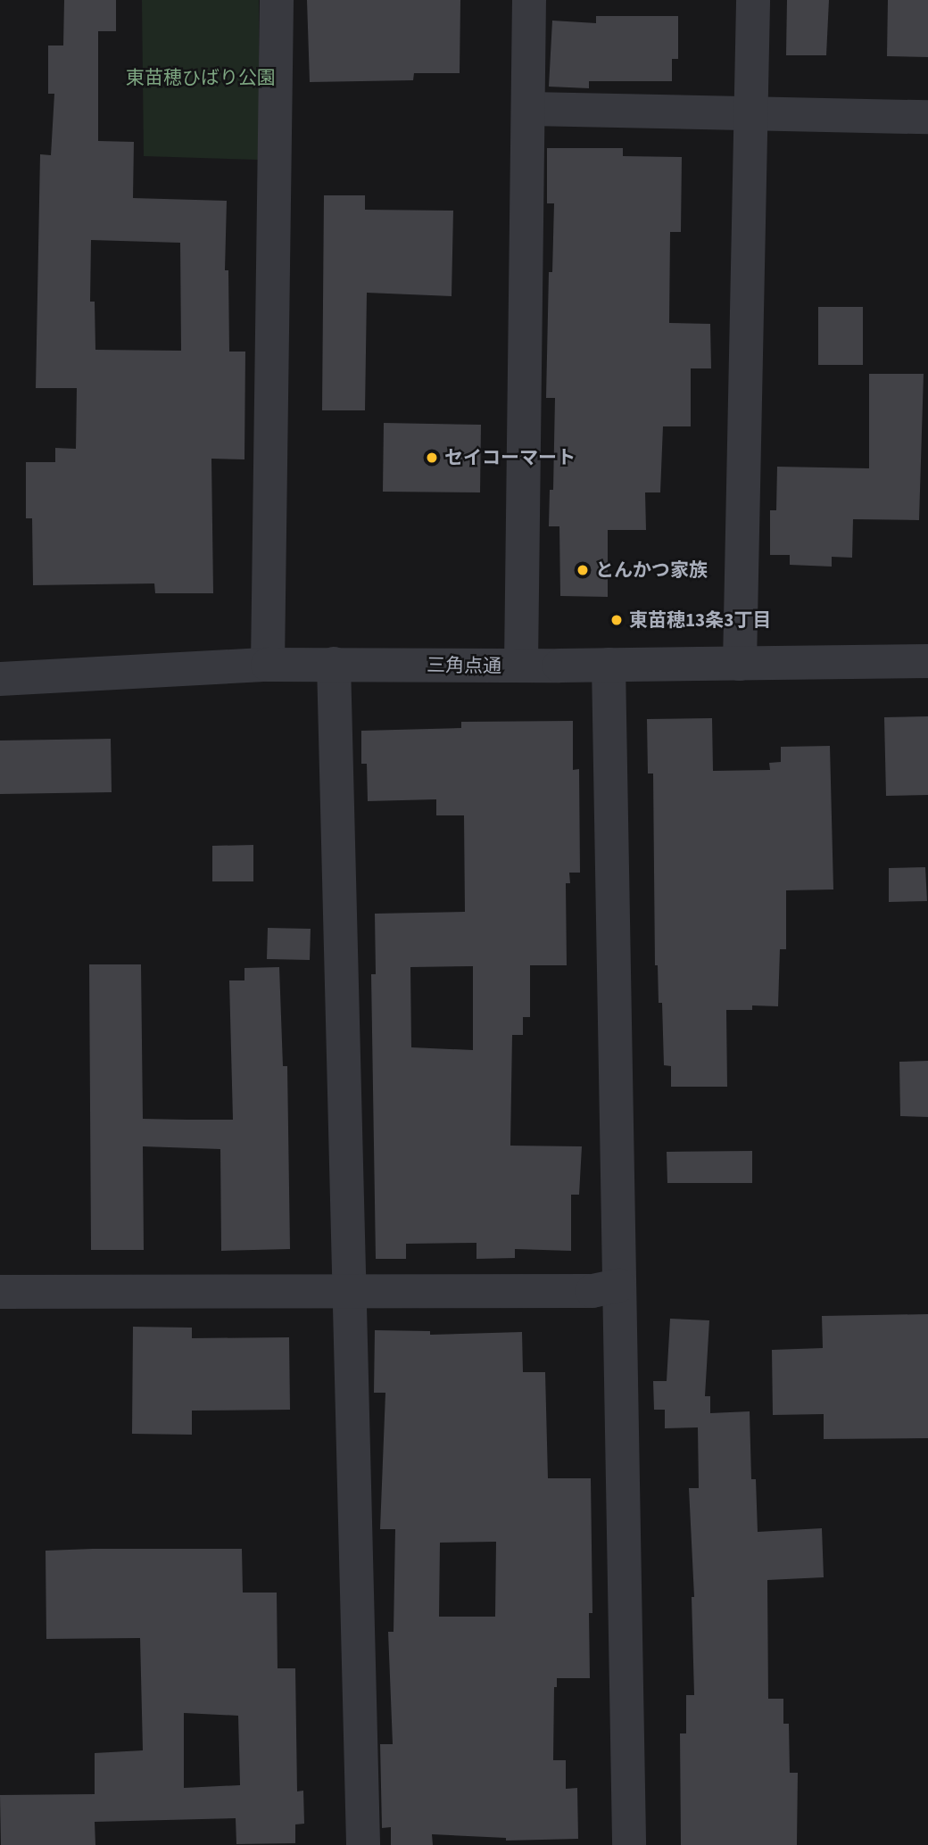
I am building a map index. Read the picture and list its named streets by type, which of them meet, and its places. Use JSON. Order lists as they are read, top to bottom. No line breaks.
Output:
{"streets":{"street":["三角点通"]},"parks":["東苗穂ひばり公園"],"places":["セイコーマート","とんかつ家族","東苗穂13条3丁目"]}
